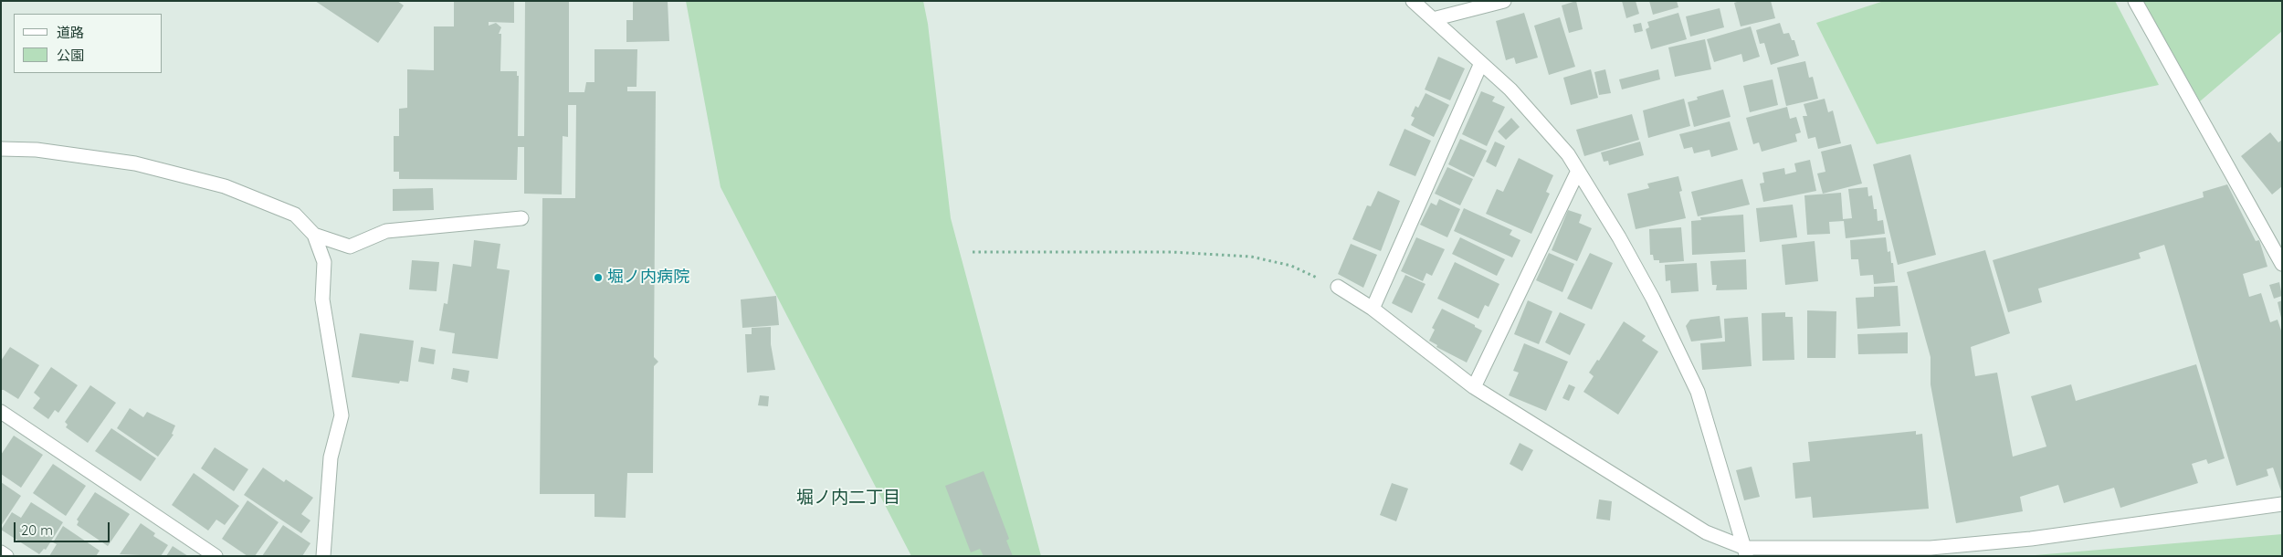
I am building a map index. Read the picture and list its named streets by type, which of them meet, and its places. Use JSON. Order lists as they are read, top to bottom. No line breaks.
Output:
{"districts":["堀ノ内二丁目"],"places":["堀ノ内病院"],"legend":["道路","公園"],"scale_bar":"20 m"}
